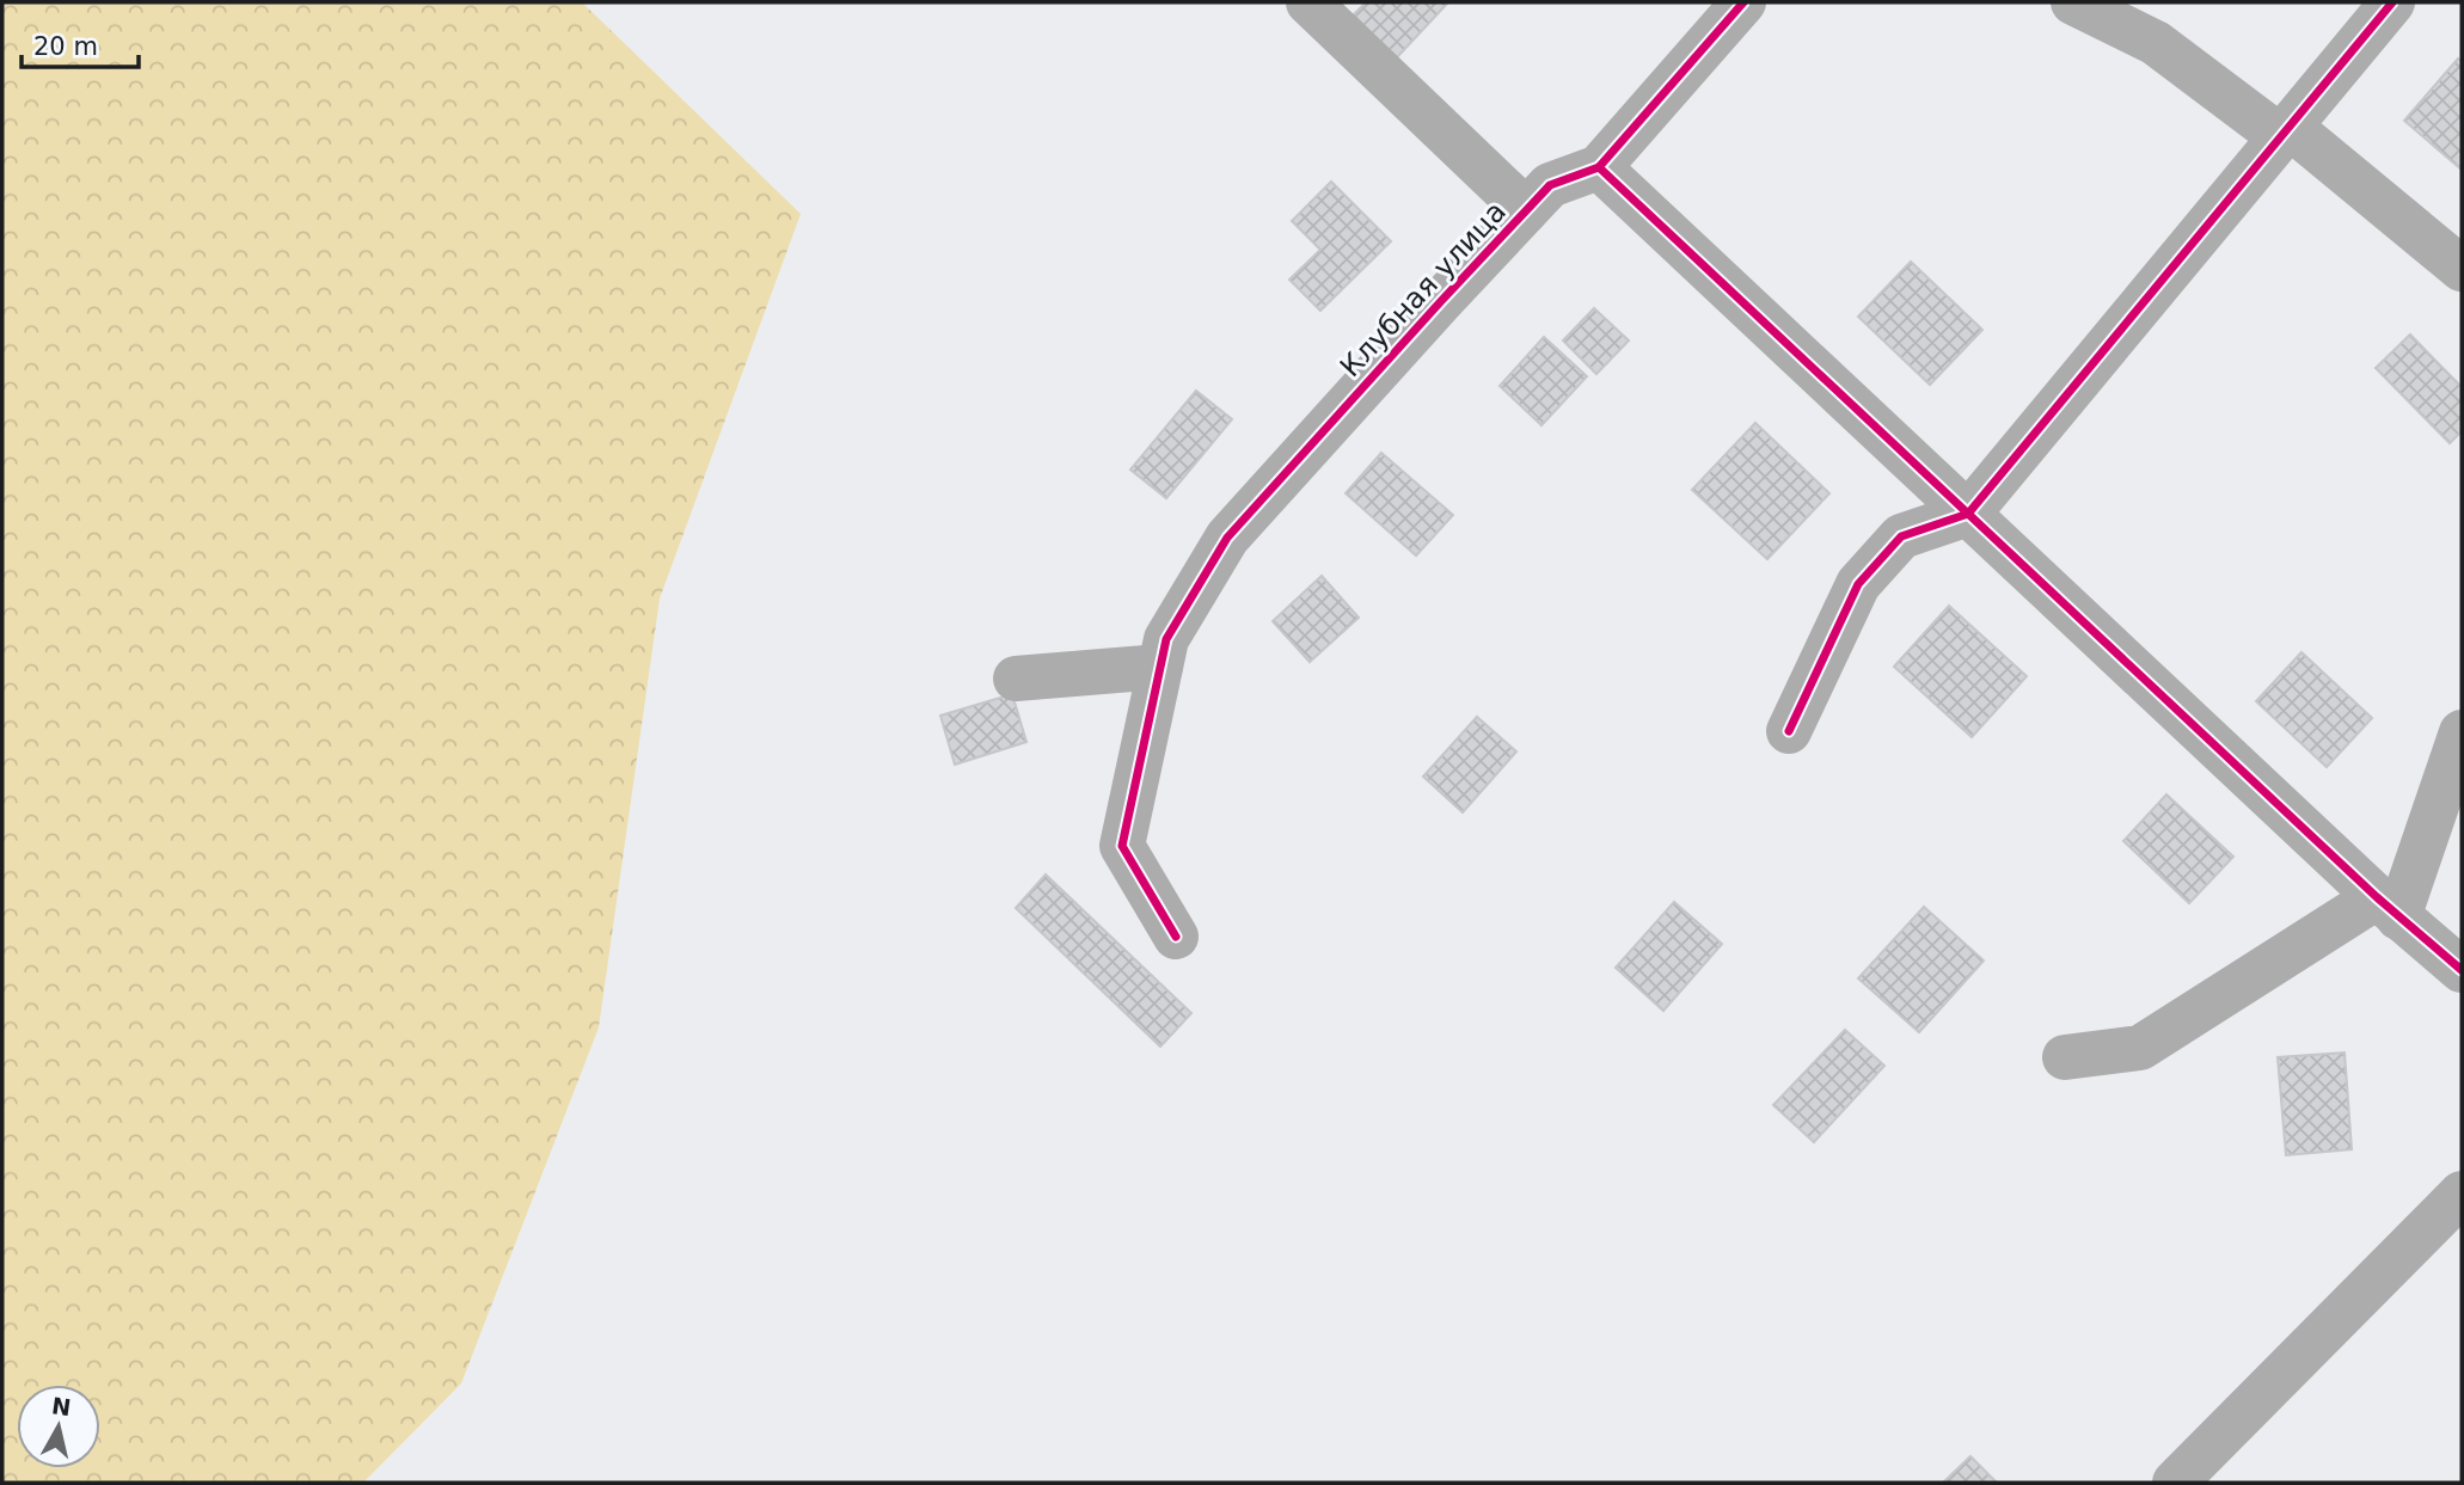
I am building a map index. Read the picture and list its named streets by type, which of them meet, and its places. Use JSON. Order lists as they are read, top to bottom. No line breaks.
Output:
{"streets":{"street":["Клубная улица"]},"scale_bar":"20 m","north":"top"}
